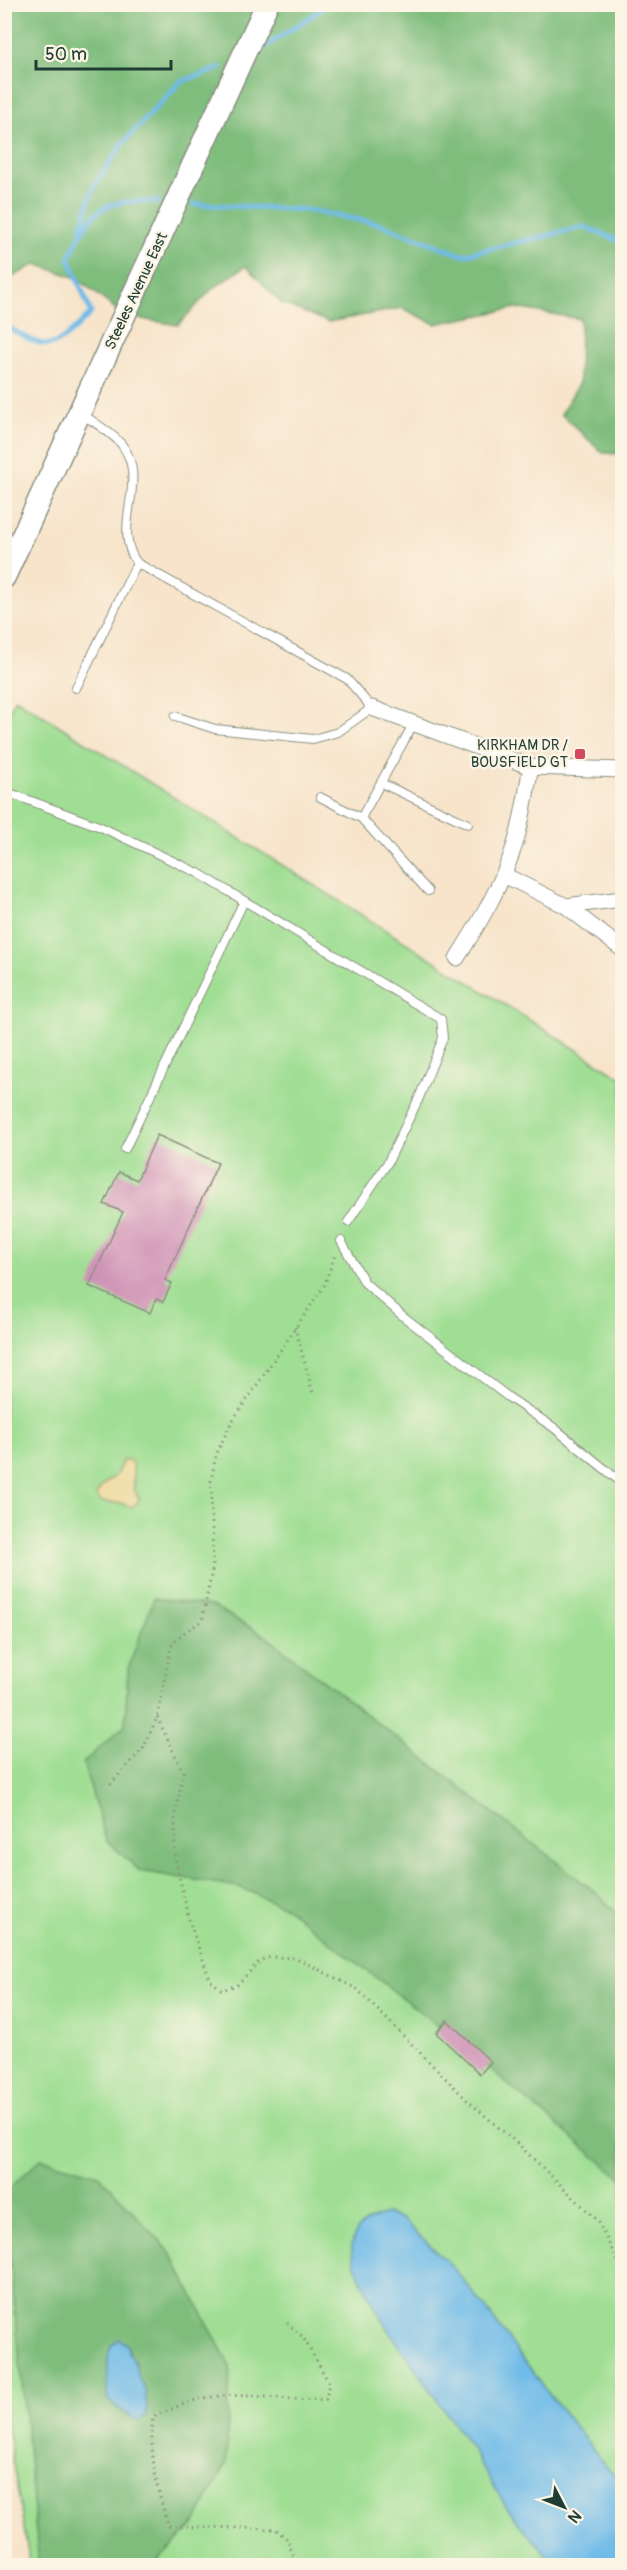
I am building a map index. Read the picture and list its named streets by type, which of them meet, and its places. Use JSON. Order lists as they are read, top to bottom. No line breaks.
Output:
{"streets":{"main road":["Steeles Avenue East"]},"places":{"transit":["KIRKHAM DR / BOUSFIELD GT"]},"scale_bar":"50 m","north":"bottom right"}
